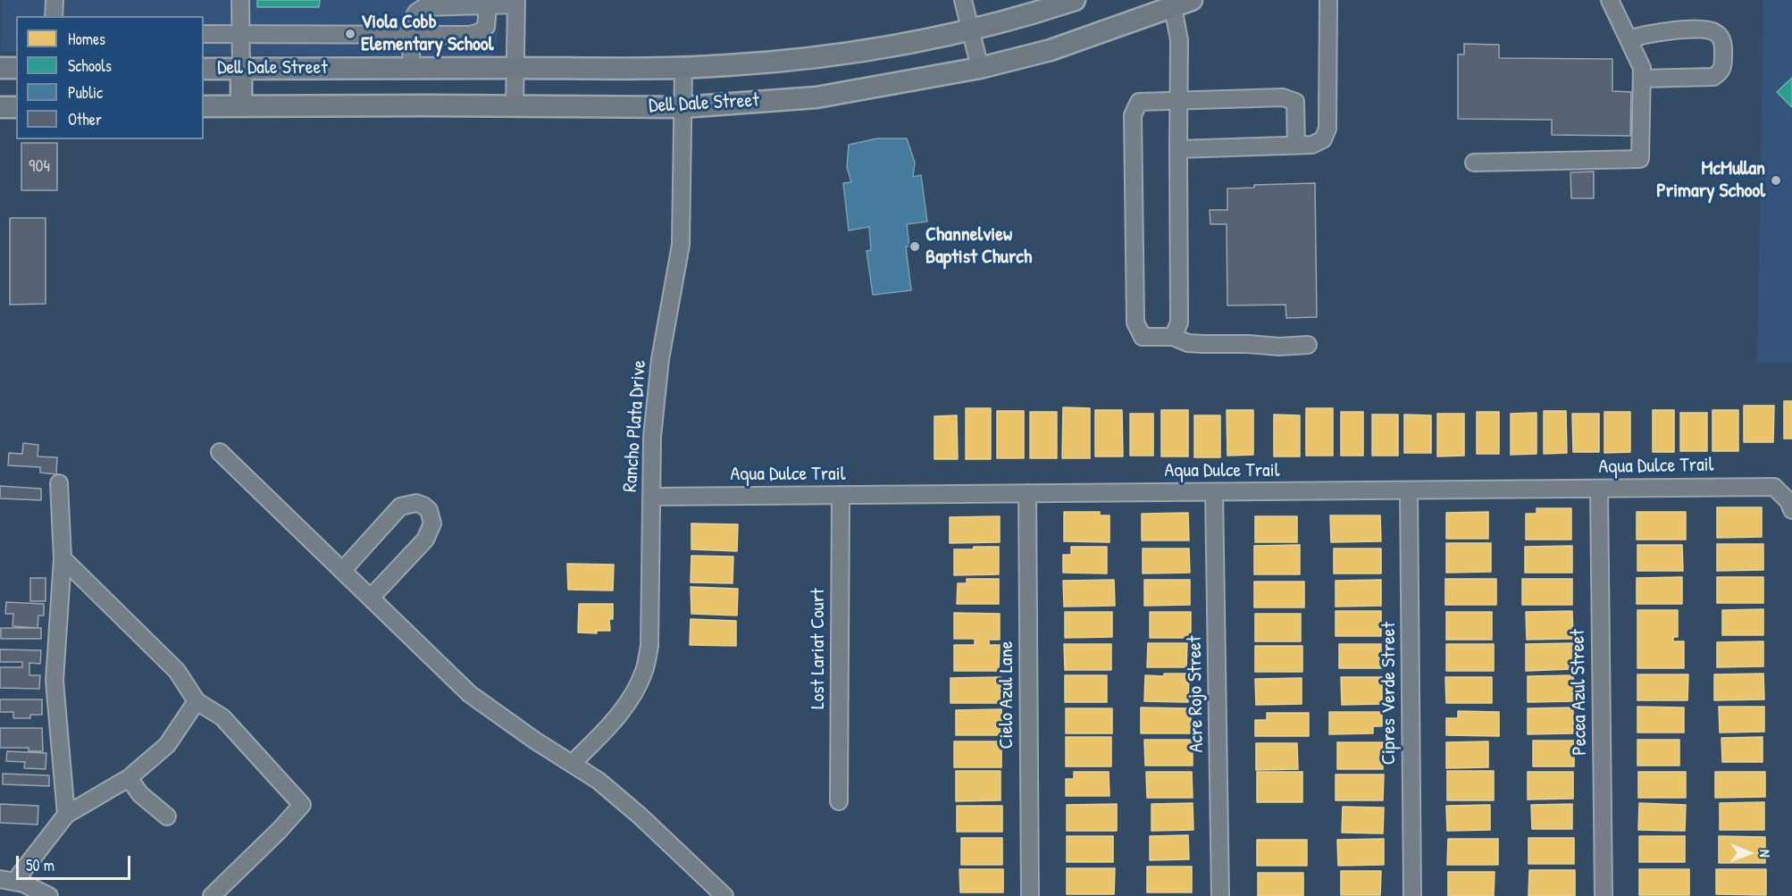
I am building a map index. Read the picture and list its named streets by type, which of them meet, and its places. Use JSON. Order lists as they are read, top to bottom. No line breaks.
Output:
{"streets":{"main road":["Dell Dale Street"],"street":["Rancho Plata Drive","Aqua Dulce Trail","Lost Lariat Court","Pecea Azul Street","Cipres Verde Street","Acre Rojo Street","Cielo Azul Lane"]},"crossings":[["Dell Dale Street","Rancho Plata Drive"],["Rancho Plata Drive","Aqua Dulce Trail"],["Aqua Dulce Trail","Lost Lariat Court"],["Aqua Dulce Trail","Pecea Azul Street"],["Aqua Dulce Trail","Cipres Verde Street"],["Aqua Dulce Trail","Acre Rojo Street"],["Aqua Dulce Trail","Cielo Azul Lane"]],"places":["Viola Cobb Elementary School","McMullan Primary School","Channelview Baptist Church"],"house_numbers":["904"],"legend":["Homes","Schools","Public","Other"],"scale_bar":"50 m","north":"right"}
